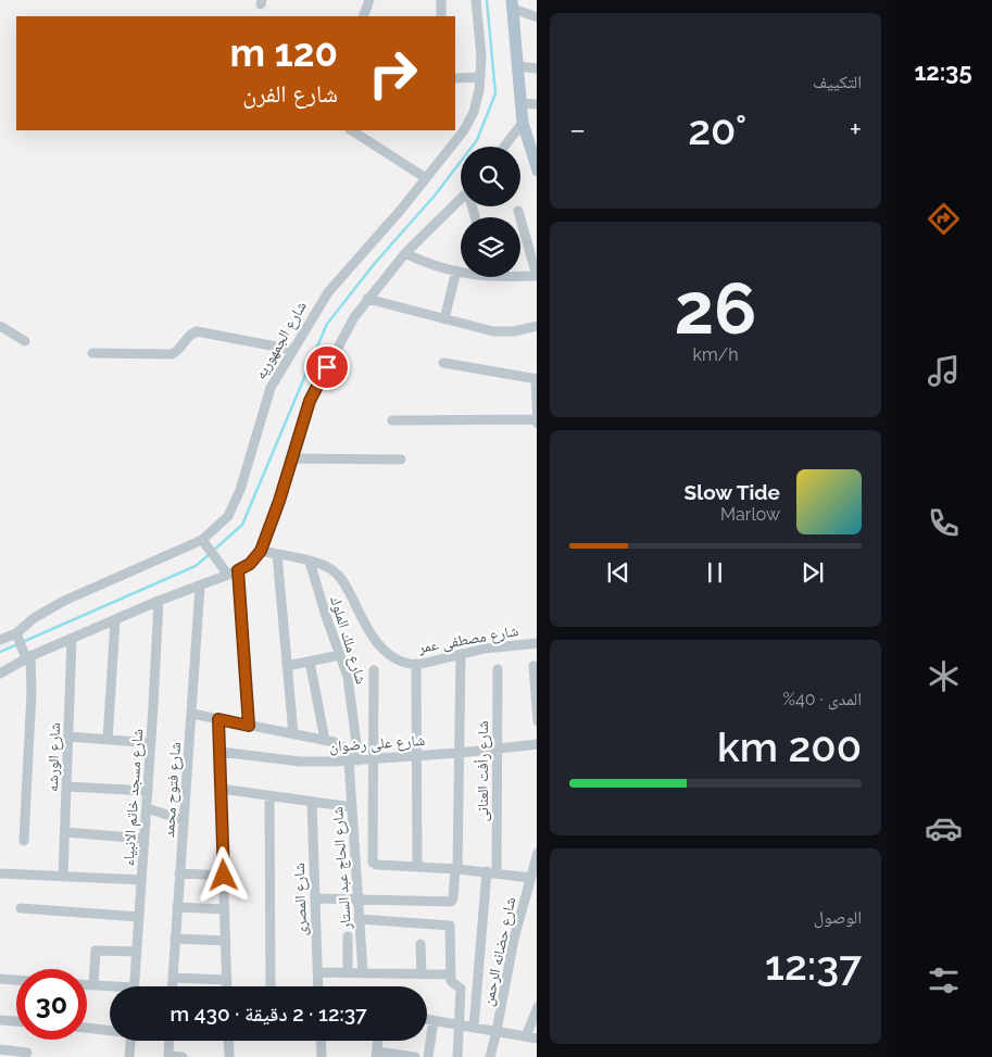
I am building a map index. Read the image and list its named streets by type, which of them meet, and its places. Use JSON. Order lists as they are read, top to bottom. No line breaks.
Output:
{"streets":{"street":["شارع الجمهوريه","شارع مصطفى عمر","شارع ملك الملوك","شارع على رضوان","شارع الورشه","شارع رأفت العنانى","شارع فتوح محمد","شارع مسجد خاتم الانبياء","شارع الحاج عبد الستار","شارع المصرى","شارع حضانه الرحمن"]},"crossings":[["شارع مصطفى عمر","شارع ملك الملوك"],["شارع ملك الملوك","شارع على رضوان"],["شارع ملك الملوك","شارع الحاج عبد الستار"],["شارع على رضوان","شارع رأفت العنانى"],["شارع على رضوان","شارع الحاج عبد الستار"]],"page":{"tabs":"12:35","tile":["التكييف",["26","km/h"],["المدى · 40%","200 km"],["الوصول","12:37"]],"turn":["120 m","شارع الفرن"],"heat":["−","20°","+"],"song":["Slow Tide","Marlow"],"limit":"30","trip":"12:37 · 2 دقيقة · 430 m"}}
